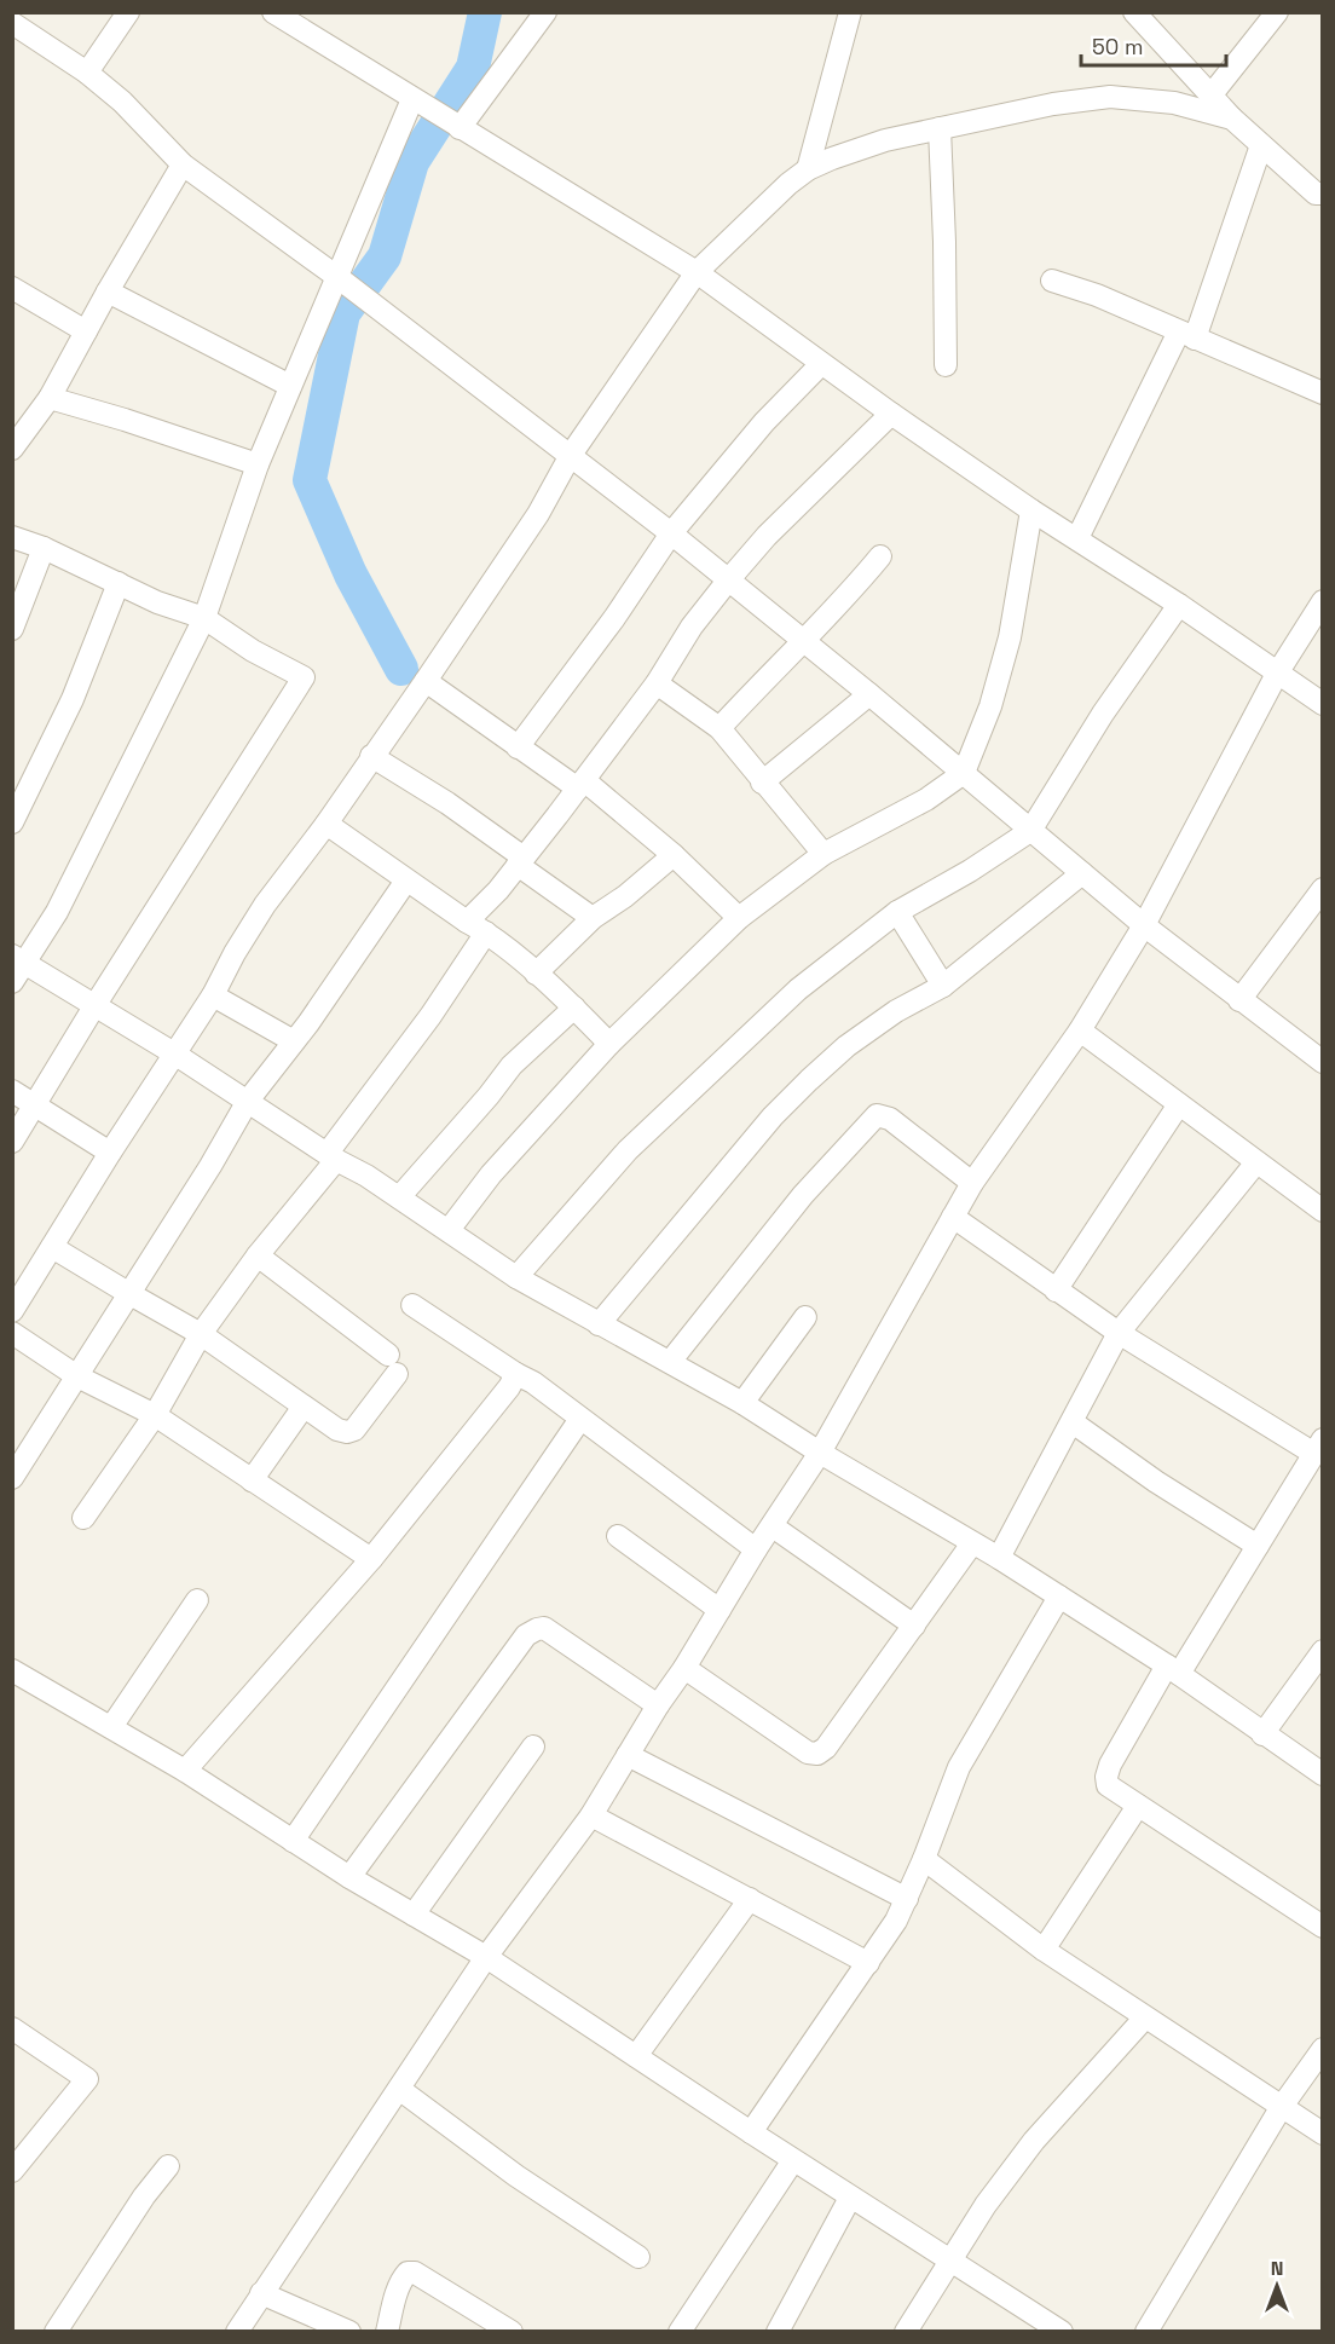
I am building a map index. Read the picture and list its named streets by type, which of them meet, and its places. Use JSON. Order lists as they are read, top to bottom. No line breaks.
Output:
{"scale_bar":"50 m","north":"top"}
